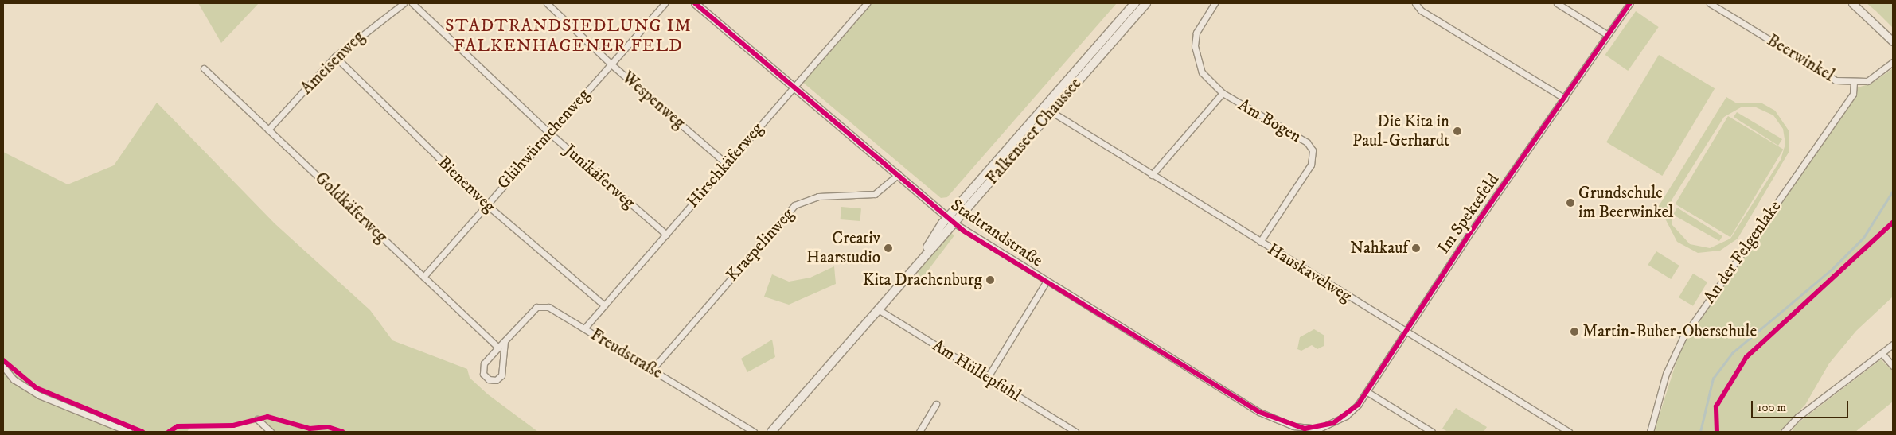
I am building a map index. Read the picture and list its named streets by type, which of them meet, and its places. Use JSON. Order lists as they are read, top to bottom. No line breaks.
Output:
{"streets":{"main road":["Falkenseer Chaussee"],"street":["Beerwinkel","Ameisenweg","Wespenweg","Am Bogen","Glühwürmchenweg","Hirschkäferweg","Junikäferweg","Bienenweg","Goldkäferweg","Im Spektefeld","Stadtrandstraße","Kraepelinweg","An der Felgenlake","Hauskavelweg","Freudstraße","Am Hüllepfuhl"]},"crossings":[["Beerwinkel","An der Felgenlake"],["Ameisenweg","Bienenweg"],["Ameisenweg","Goldkäferweg"],["Wespenweg","Glühwürmchenweg"],["Wespenweg","Hirschkäferweg"],["Am Bogen","Hauskavelweg"],["Falkenseer Chaussee","Stadtrandstraße"],["Falkenseer Chaussee","Hauskavelweg"],["Falkenseer Chaussee","Am Hüllepfuhl"],["Glühwürmchenweg","Junikäferweg"],["Glühwürmchenweg","Bienenweg"],["Glühwürmchenweg","Goldkäferweg"],["Hirschkäferweg","Junikäferweg"],["Hirschkäferweg","Bienenweg"],["Hirschkäferweg","Stadtrandstraße"],["Hirschkäferweg","Freudstraße"],["Goldkäferweg","Freudstraße"],["Im Spektefeld","Stadtrandstraße"],["Im Spektefeld","Hauskavelweg"],["Stadtrandstraße","Kraepelinweg"],["Kraepelinweg","Freudstraße"]],"districts":["STADTRANDSIEDLUNG IM FALKENHAGENER FELD"],"places":["Die Kita in Paul-Gerhardt","Grundschule im Beerwinkel","Creativ Haarstudio","Nahkauf","Kita Drachenburg","Martin-Buber-Oberschule"],"scale_bar":"100 m"}
